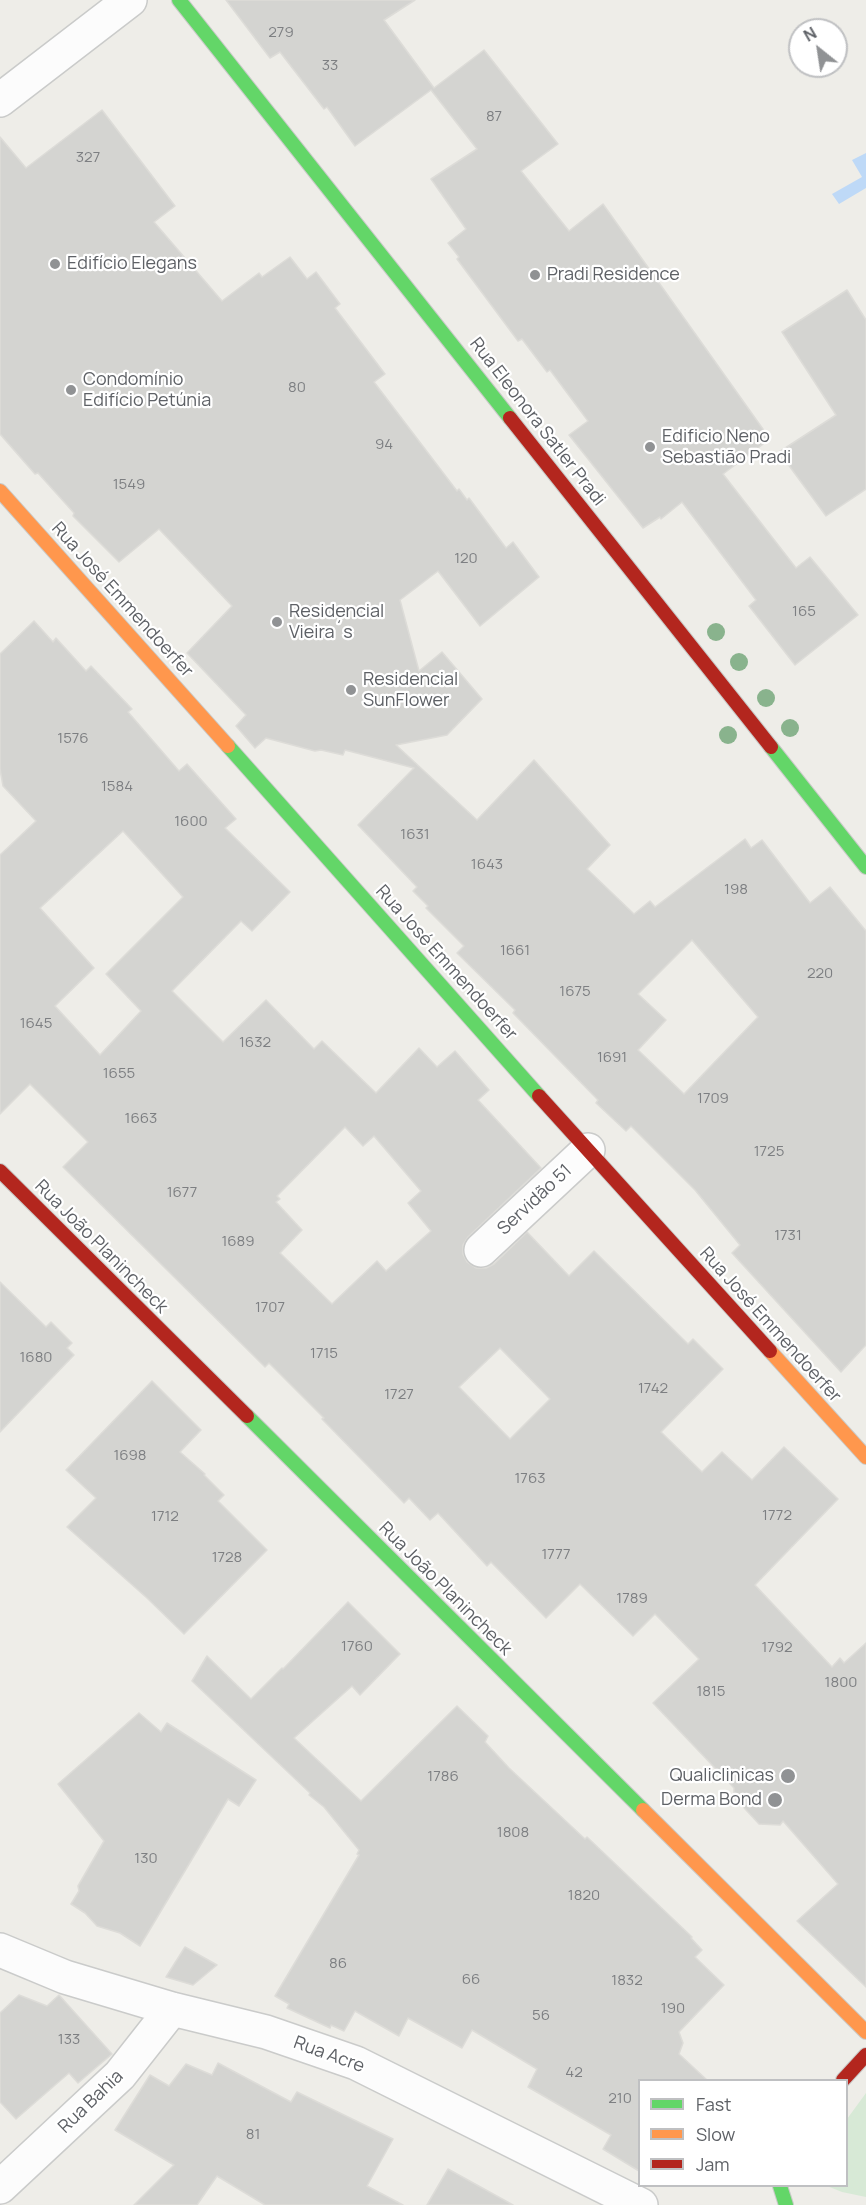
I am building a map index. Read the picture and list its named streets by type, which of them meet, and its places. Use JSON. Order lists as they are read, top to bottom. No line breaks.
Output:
{"streets":{"street":["Rua Eleonora Satler Pradi","Rua José Emmendoerfer","Servidão 51","Rua João Planincheck","Rua Acre","Rua Bahia"]},"crossings":[["Rua José Emmendoerfer","Servidão 51"],["Rua Acre","Rua Bahia"]],"places":["Edifício Elegans","Pradi Residence","Condomínio Edifício Petúnia","Edificio Neno Sebastião Pradi","Residencial Vieira´s","Residencial SunFlower","Qualiclinicas","Derma Bond"],"house_numbers":["279","33","87","327","80","94","1549","120","165","1576","1584","1600","1631","1643","198","1661","220","1675","1645","1632","1691","1655","1709","1663","1725","1677","1731","1689","1707","1715","1680","1742","1727","1698","1763","1772","1712","1777","1728","1789","1760","1792","1800","1815","1786","1808","130","1820","86","66","1832","190","56","133","42","210","81"],"legend":["Fast","Slow","Jam"],"north":"top left"}
